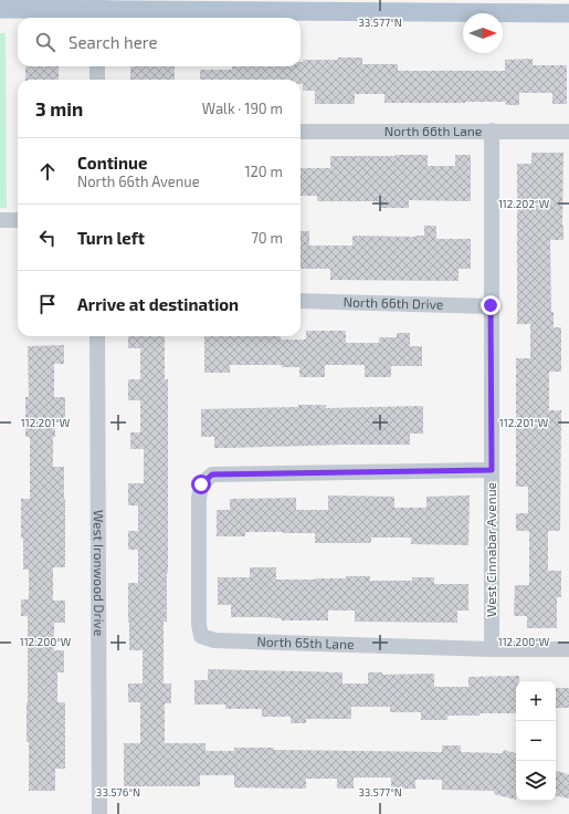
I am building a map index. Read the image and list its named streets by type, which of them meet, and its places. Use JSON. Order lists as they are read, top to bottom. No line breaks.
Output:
{"streets":{"street":["North 66th Lane","North 66th Drive","West Cinnabar Avenue","West Ironwood Drive","North 65th Lane"]},"crossings":[["North 66th Lane","West Cinnabar Avenue"],["North 66th Drive","West Cinnabar Avenue"],["West Cinnabar Avenue","North 65th Lane"]],"north":"right","page":{"search":"Search here","heading":["3 min","Walk · 190 m"],"list":[["Continue","North 66th Avenue","120 m"],["Turn left","70 m"],"Arrive at destination"],"map_buttons":["+","−"]},"coordinates":["33.577°N","112.202°W","112.201°W","112.200°W","33.576°N"]}
